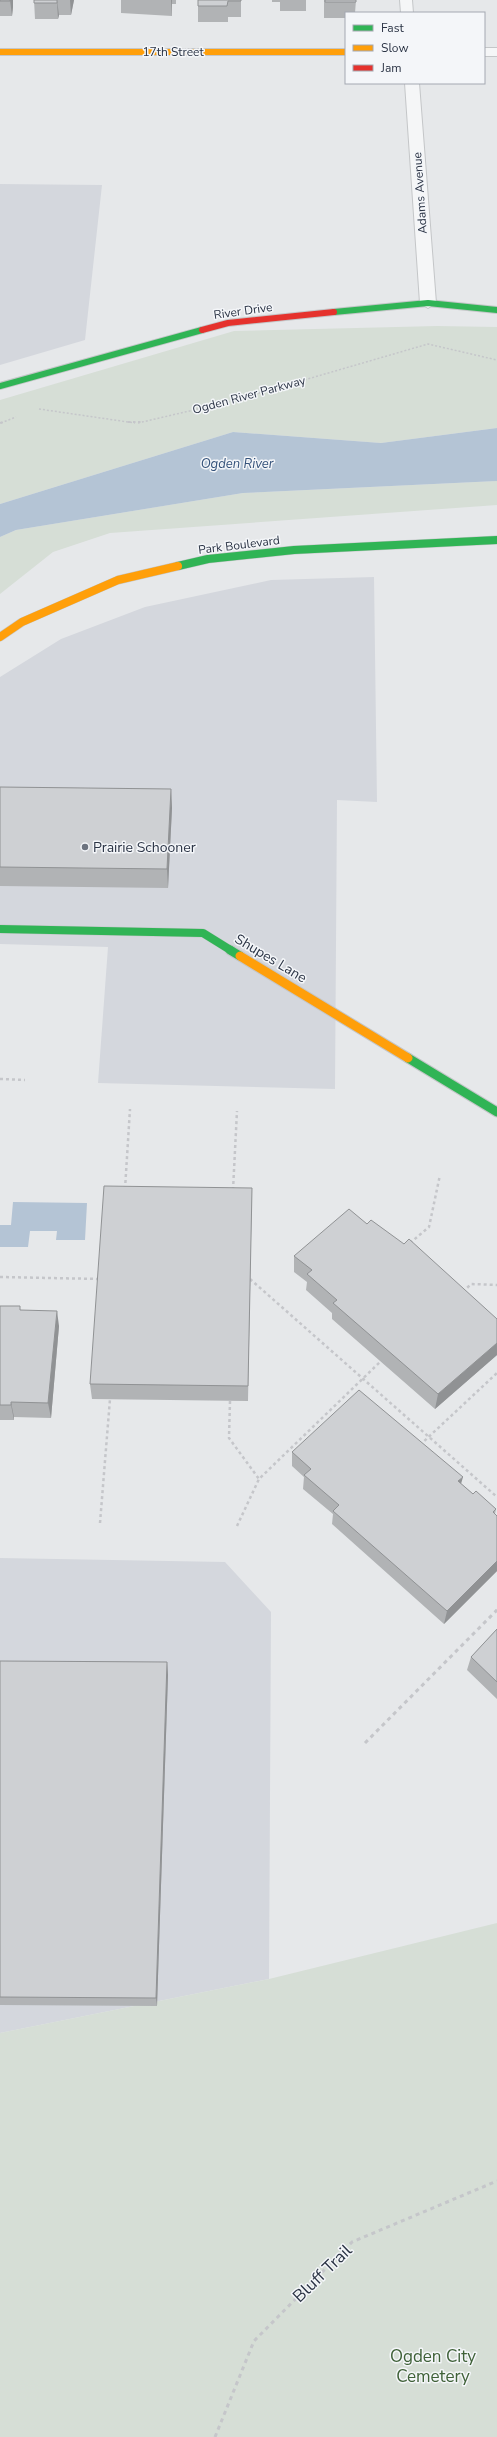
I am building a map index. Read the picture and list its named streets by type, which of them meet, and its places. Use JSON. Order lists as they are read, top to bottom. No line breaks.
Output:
{"streets":{"street":["17th Street","Adams Avenue","River Drive","Park Boulevard","Shupes Lane"],"path":["Ogden River Parkway","Bluff Trail"]},"crossings":[["Adams Avenue","River Drive"]],"water":["Ogden River"],"parks":["Ogden City Cemetery"],"places":["Prairie Schooner"],"legend":["Fast","Slow","Jam"]}
